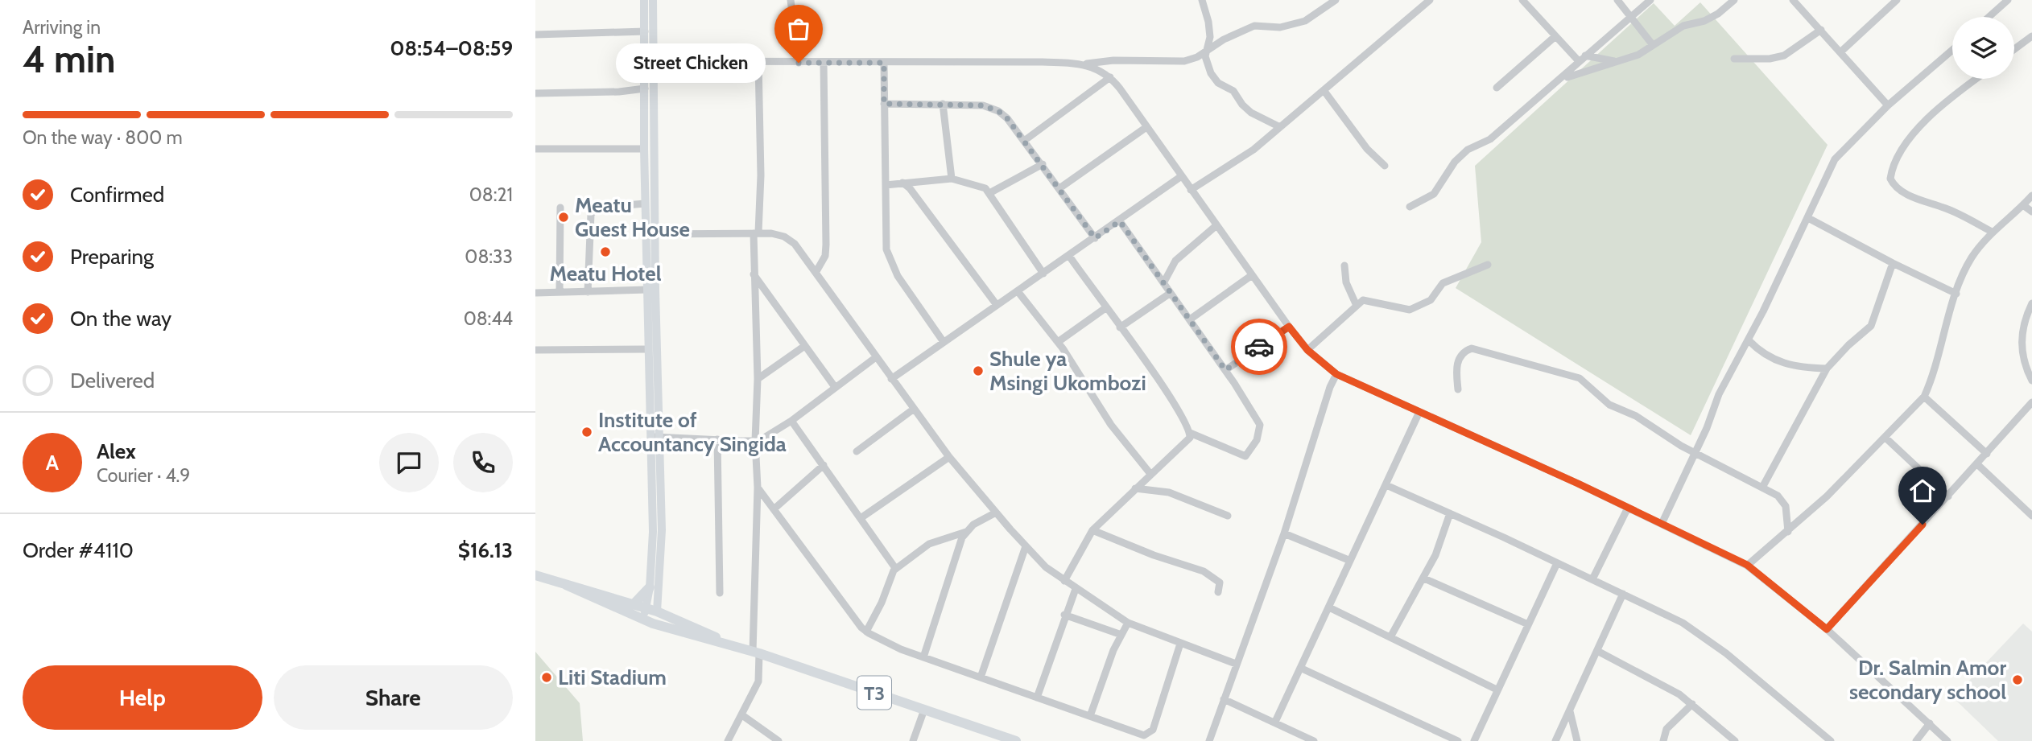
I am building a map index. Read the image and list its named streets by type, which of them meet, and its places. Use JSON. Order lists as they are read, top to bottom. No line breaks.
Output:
{"streets":{"highway":["T3"]},"places":["Street Chicken","Meatu Guest House","Meatu Hotel","Shule ya Msingi Ukombozi","Institute of Accountancy Singida","Liti Stadium","Dr. Salmin Amor secondary school"],"page":{"heading":["4 min","Arriving in","08:54–08:59"],"panel":["Alex","Courier · 4.9","Order #4110","$16.13"],"bubble":"Street Chicken","bar":"On the way · 800 m","list":[["Confirmed","08:21"],["Preparing","08:33"],["On the way","08:44"],"Delivered"],"round":"A","buttons":["Help","Share"]}}
